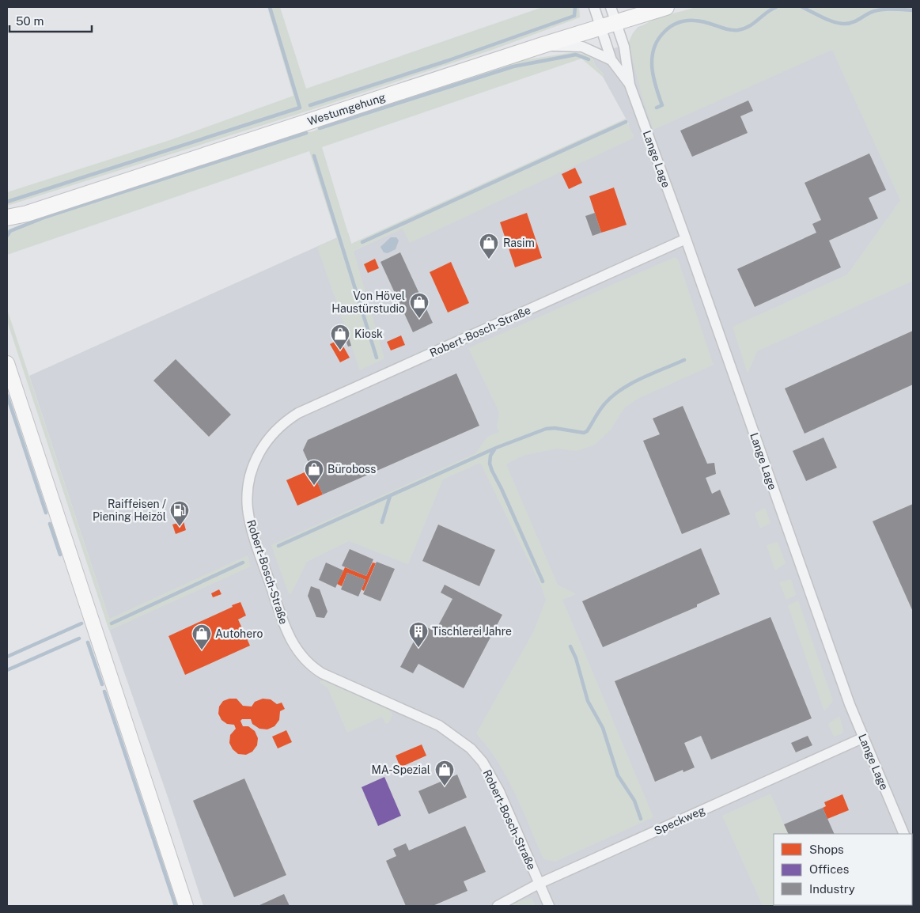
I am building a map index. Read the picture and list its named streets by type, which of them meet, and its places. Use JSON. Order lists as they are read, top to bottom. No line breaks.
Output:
{"streets":{"main road":["Westumgehung"],"street":["Lange Lage","Robert-Bosch-Straße","Speckweg"]},"crossings":[["Westumgehung","Lange Lage"],["Lange Lage","Robert-Bosch-Straße"],["Lange Lage","Speckweg"],["Robert-Bosch-Straße","Speckweg"]],"places":{"shop":["Rasim","Von Hövel Haustürstudio","Kiosk","Büroboss","Autohero","MA-Spezial"],"fuel station":["Raiffeisen / Piening Heizöl"],"building":["Tischlerei Jahre"]},"legend":["Shops","Offices","Industry"],"scale_bar":"50 m"}
